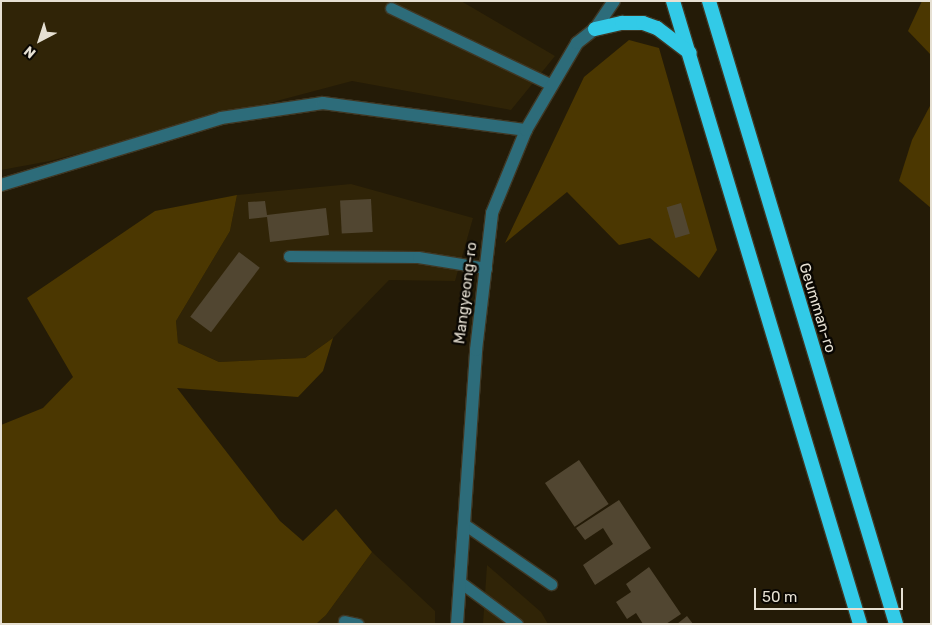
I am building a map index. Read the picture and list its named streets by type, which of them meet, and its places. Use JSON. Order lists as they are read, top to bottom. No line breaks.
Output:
{"streets":{"highway":["Geumman-ro"],"street":["Mangyeong-ro"]},"scale_bar":"50 m","north":"bottom left"}
